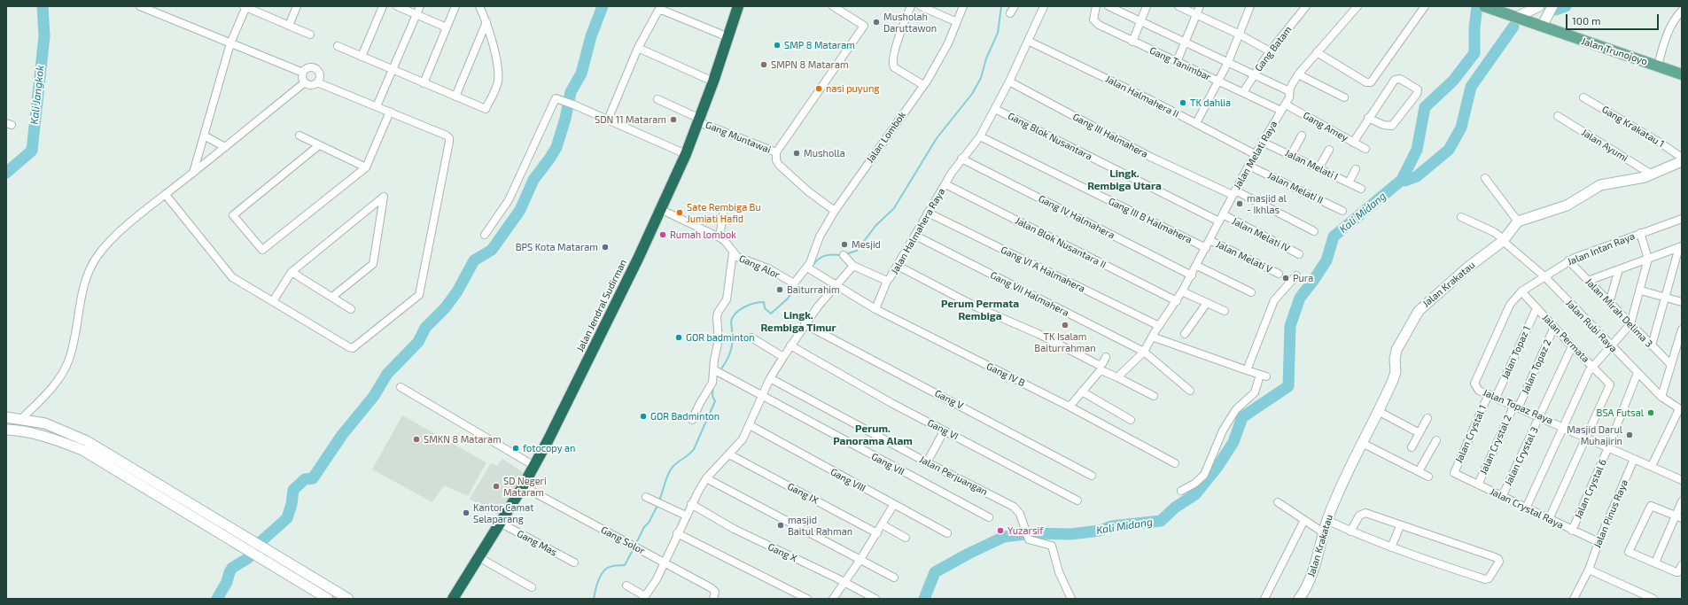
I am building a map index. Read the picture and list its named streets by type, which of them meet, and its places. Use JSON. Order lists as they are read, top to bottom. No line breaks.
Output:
{"streets":{"highway":["Jalan Jendral Sudirman"],"main road":["Jalan Trunojoyo","Jalan Krakatau"],"street":["Gang Batam","Gang Tanimbar","Jalan Halmahera II","Gang Amey","Gang Krakatau 1","Gang III Halmahera","Gang Blok Nusantara","Gang Muntawai","Jalan Lombok","Jalan Ayumi","Jalan Melati Raya","Jalan Melati I","Jalan Melati II","Gang IV Halmahera","Gang III B Halmahera","Jalan Halmahera Raya","Jalan Melati IV","Jalan Blok Nusantara II","Jalan Intan Raya","Jalan Melati V","Gang Alor","Gang VI A Halmahera","Gang VII Halmahera","Jalan Mirah Delima 3","Jalan Rubi Raya","Jalan Permata","Jalan Topaz 1","Jalan Topaz 2","Gang IV B","Gang V","Jalan Topaz Raya","Gang VI","Jalan Crystal 1","Jalan Crystal 2","Jalan Crystal 3","Gang VII","Jalan Perjuangan","Gang VIII","Jalan Crystal 6","Gang IX","Jalan Crystal Raya","Jalan Pinus Raya","Gang Solor","Gang Mas","Gang X"]},"crossings":[["Gang Batam","Gang Tanimbar"],["Gang Tanimbar","Gang Amey"],["Gang Tanimbar","Jalan Melati Raya"],["Jalan Halmahera II","Jalan Melati Raya"],["Jalan Halmahera II","Jalan Halmahera Raya"],["Gang Amey","Jalan Melati Raya"],["Gang III Halmahera","Jalan Melati Raya"],["Gang III Halmahera","Jalan Halmahera Raya"],["Gang Blok Nusantara","Jalan Melati Raya"],["Gang Blok Nusantara","Jalan Halmahera Raya"],["Gang Blok Nusantara","Jalan Melati IV"],["Gang Muntawai","Jalan Lombok"],["Gang Muntawai","Jalan Jendral Sudirman"],["Jalan Lombok","Gang Alor"],["Jalan Melati Raya","Jalan Melati I"],["Jalan Melati Raya","Jalan Melati II"],["Jalan Melati Raya","Gang IV Halmahera"],["Jalan Melati Raya","Gang III B Halmahera"],["Jalan Melati Raya","Jalan Melati IV"],["Jalan Melati Raya","Jalan Blok Nusantara II"],["Jalan Melati Raya","Jalan Melati V"],["Jalan Melati Raya","Gang VI A Halmahera"],["Jalan Melati Raya","Gang VII Halmahera"],["Gang IV Halmahera","Jalan Halmahera Raya"],["Gang III B Halmahera","Jalan Halmahera Raya"],["Jalan Halmahera Raya","Jalan Blok Nusantara II"],["Jalan Halmahera Raya","Gang VI A Halmahera"],["Jalan Halmahera Raya","Gang VII Halmahera"],["Jalan Intan Raya","Jalan Mirah Delima 3"],["Jalan Intan Raya","Jalan Rubi Raya"],["Jalan Intan Raya","Jalan Permata"],["Jalan Intan Raya","Jalan Topaz Raya"],["Gang Alor","Jalan Jendral Sudirman"],["Jalan Krakatau","Jalan Rubi Raya"],["Jalan Jendral Sudirman","Gang Solor"],["Jalan Jendral Sudirman","Gang Mas"],["Jalan Rubi Raya","Jalan Crystal 6"],["Jalan Permata","Jalan Topaz 1"],["Jalan Permata","Jalan Topaz 2"],["Jalan Permata","Jalan Topaz Raya"],["Jalan Permata","Jalan Crystal 3"],["Jalan Topaz 1","Jalan Topaz Raya"],["Jalan Topaz 1","Jalan Crystal 1"],["Jalan Topaz 2","Jalan Topaz Raya"],["Jalan Topaz 2","Jalan Crystal 2"],["Jalan Topaz Raya","Jalan Crystal 1"],["Jalan Topaz Raya","Jalan Crystal 2"],["Jalan Topaz Raya","Jalan Crystal 3"],["Jalan Topaz Raya","Jalan Crystal 6"],["Jalan Topaz Raya","Jalan Pinus Raya"],["Jalan Crystal 1","Jalan Crystal Raya"],["Jalan Crystal 2","Jalan Crystal Raya"],["Jalan Crystal 3","Jalan Crystal Raya"],["Jalan Crystal 6","Jalan Crystal Raya"],["Jalan Crystal Raya","Jalan Pinus Raya"]],"districts":["Lingk. Rembiga Utara","Perum Permata Rembiga","Lingk. Rembiga Timur","Perum. Panorama Alam"],"water":["Kali Jangkok","Kali Midang"],"places":["Musholah Daruttawon","SMP 8 Mataram","SMPN 8 Mataram","nasi puyung","TK dahlia","SDN 11 Mataram","Musholla","masjid al - Ikhlas","Sate Rembiga Bu Jumiati Hafid","Rumah lombok","Mesjid","BPS Kota Mataram","Pura","Baiturrahim","TK Isalam Baiturrahman","GOR badminton","BSA Futsal","GOR Badminton","Masjid Darul Muhajirin","SMKN 8 Mataram","fotocopy an","SD Negeri Mataram","Kantor Camat Selaparang","masjid Baitul Rahman","Yuzarsif"],"scale_bar":"100 m"}
